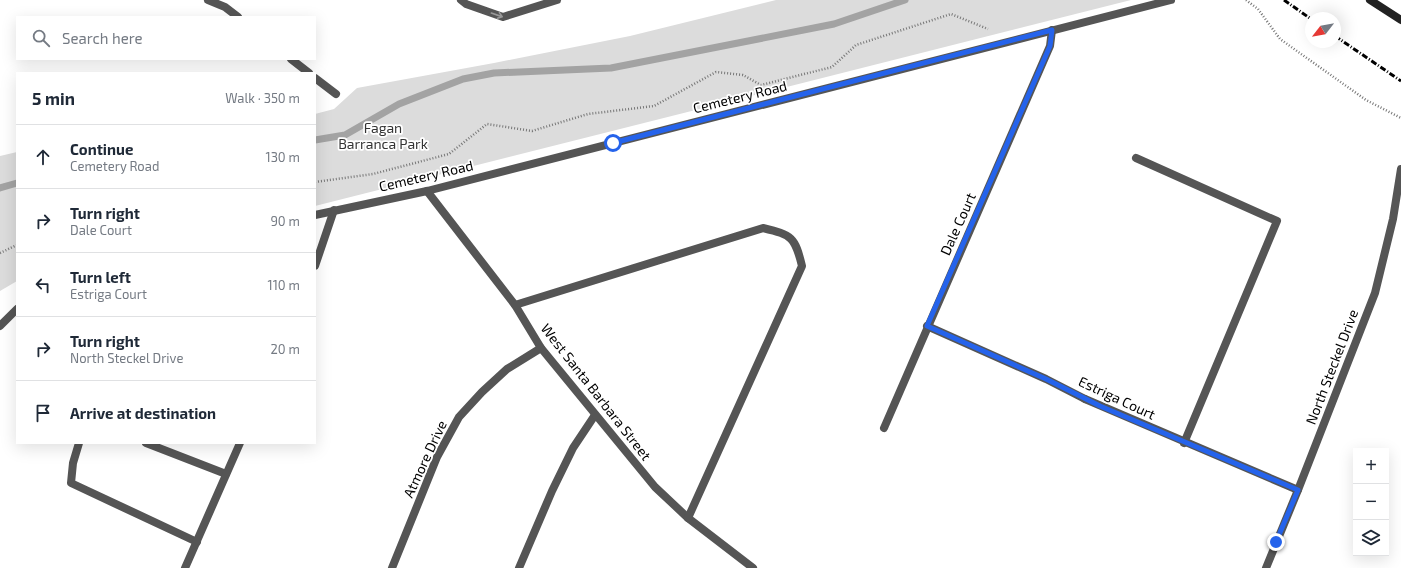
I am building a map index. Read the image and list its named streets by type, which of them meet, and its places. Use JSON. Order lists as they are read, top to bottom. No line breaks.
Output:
{"streets":{"street":["Cemetery Road","Dale Court","North Steckel Drive","West Santa Barbara Street","Estriga Court","Atmore Drive"]},"crossings":[["Cemetery Road","Dale Court"],["Cemetery Road","West Santa Barbara Street"],["Dale Court","Estriga Court"],["North Steckel Drive","Estriga Court"],["West Santa Barbara Street","Atmore Drive"]],"parks":["Fagan Barranca Park"],"north":"bottom left","page":{"search":"Search here","heading":["5 min","Walk · 350 m"],"list":[["Continue","Cemetery Road","130 m"],["Turn right","Dale Court","90 m"],["Turn left","Estriga Court","110 m"],["Turn right","North Steckel Drive","20 m"],"Arrive at destination"],"map_buttons":["+","−"]}}
